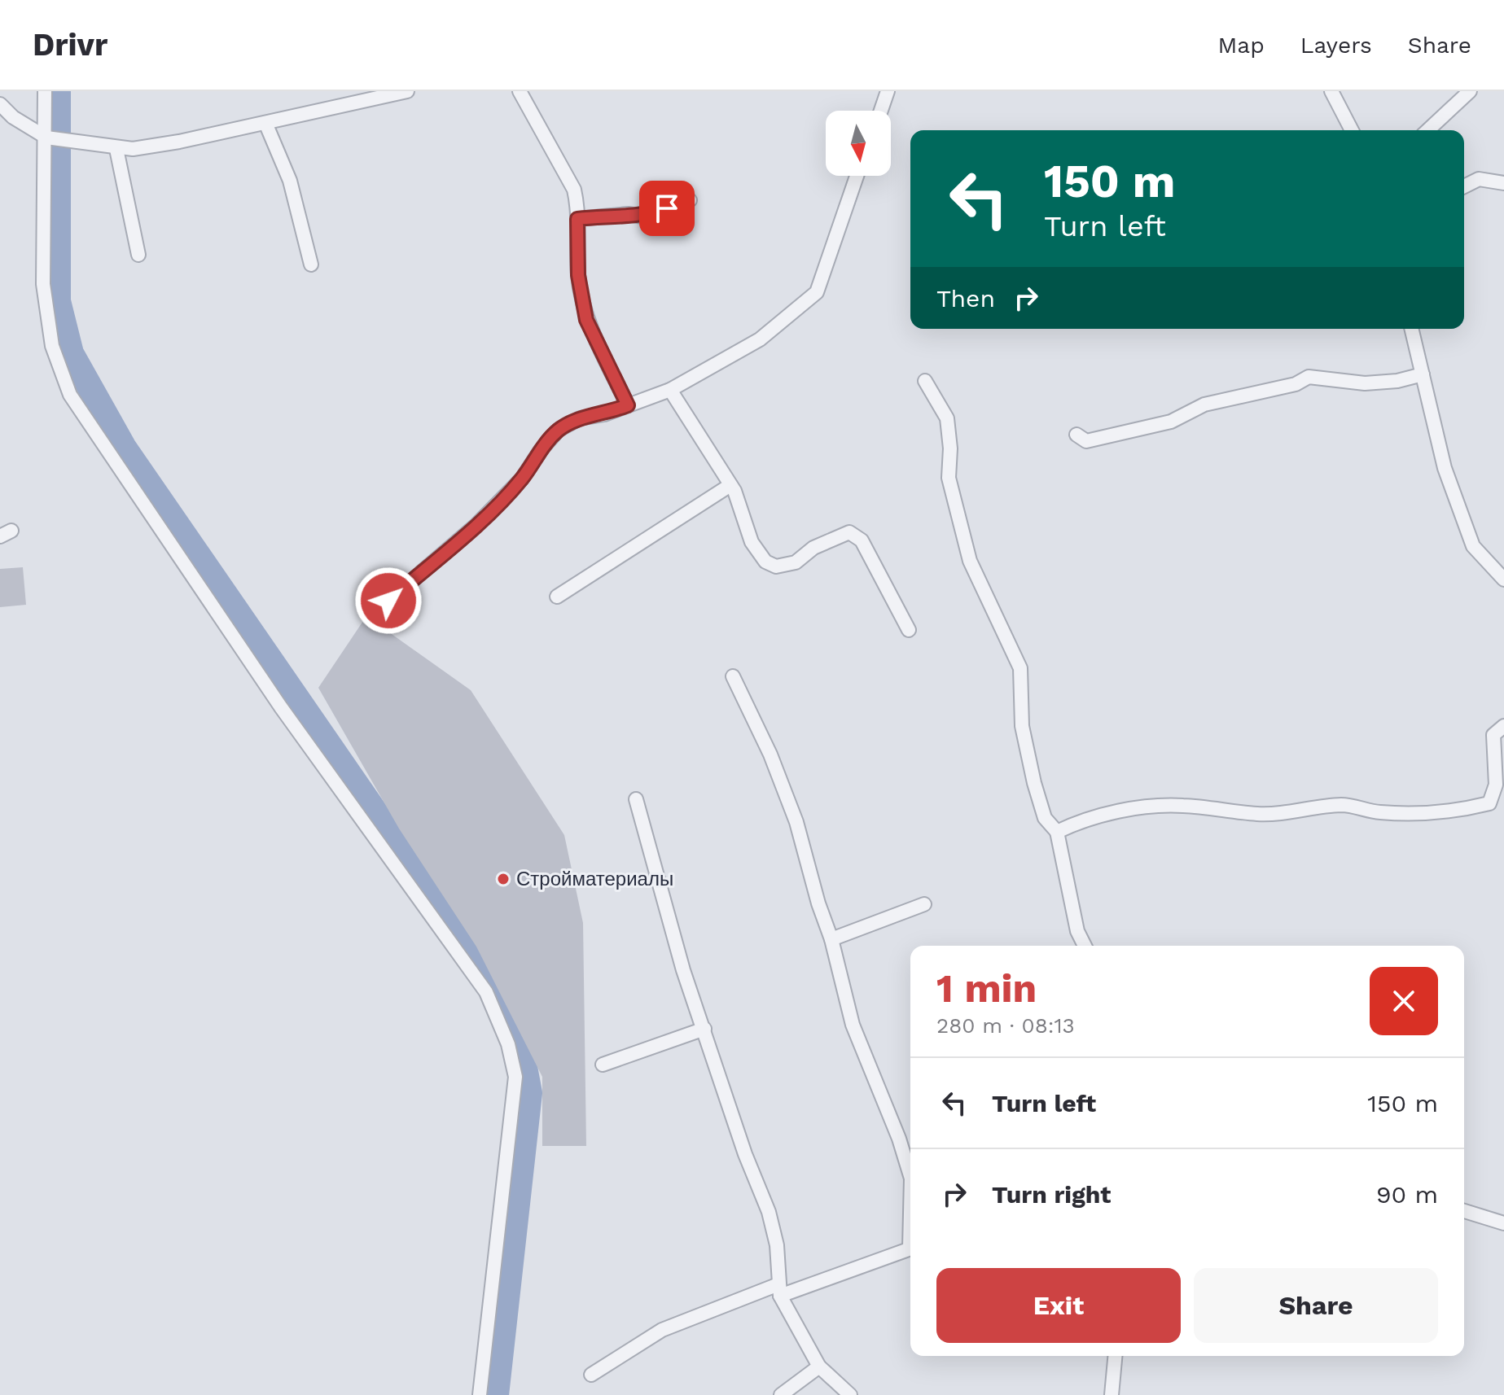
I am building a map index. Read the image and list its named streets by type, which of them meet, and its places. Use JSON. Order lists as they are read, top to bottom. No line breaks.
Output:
{"places":["Стройматериалы"],"north":"bottom","page":{"header":"Drivr","nav":["Map","Layers","Share"],"turn":["150 m","Turn left"],"then":"Then","heading":["1 min","280 m · 08:13"],"list":[{"name":"Turn left","value":"150 m"},{"name":"Turn right","value":"90 m"}],"buttons":["Exit","Share"]}}
